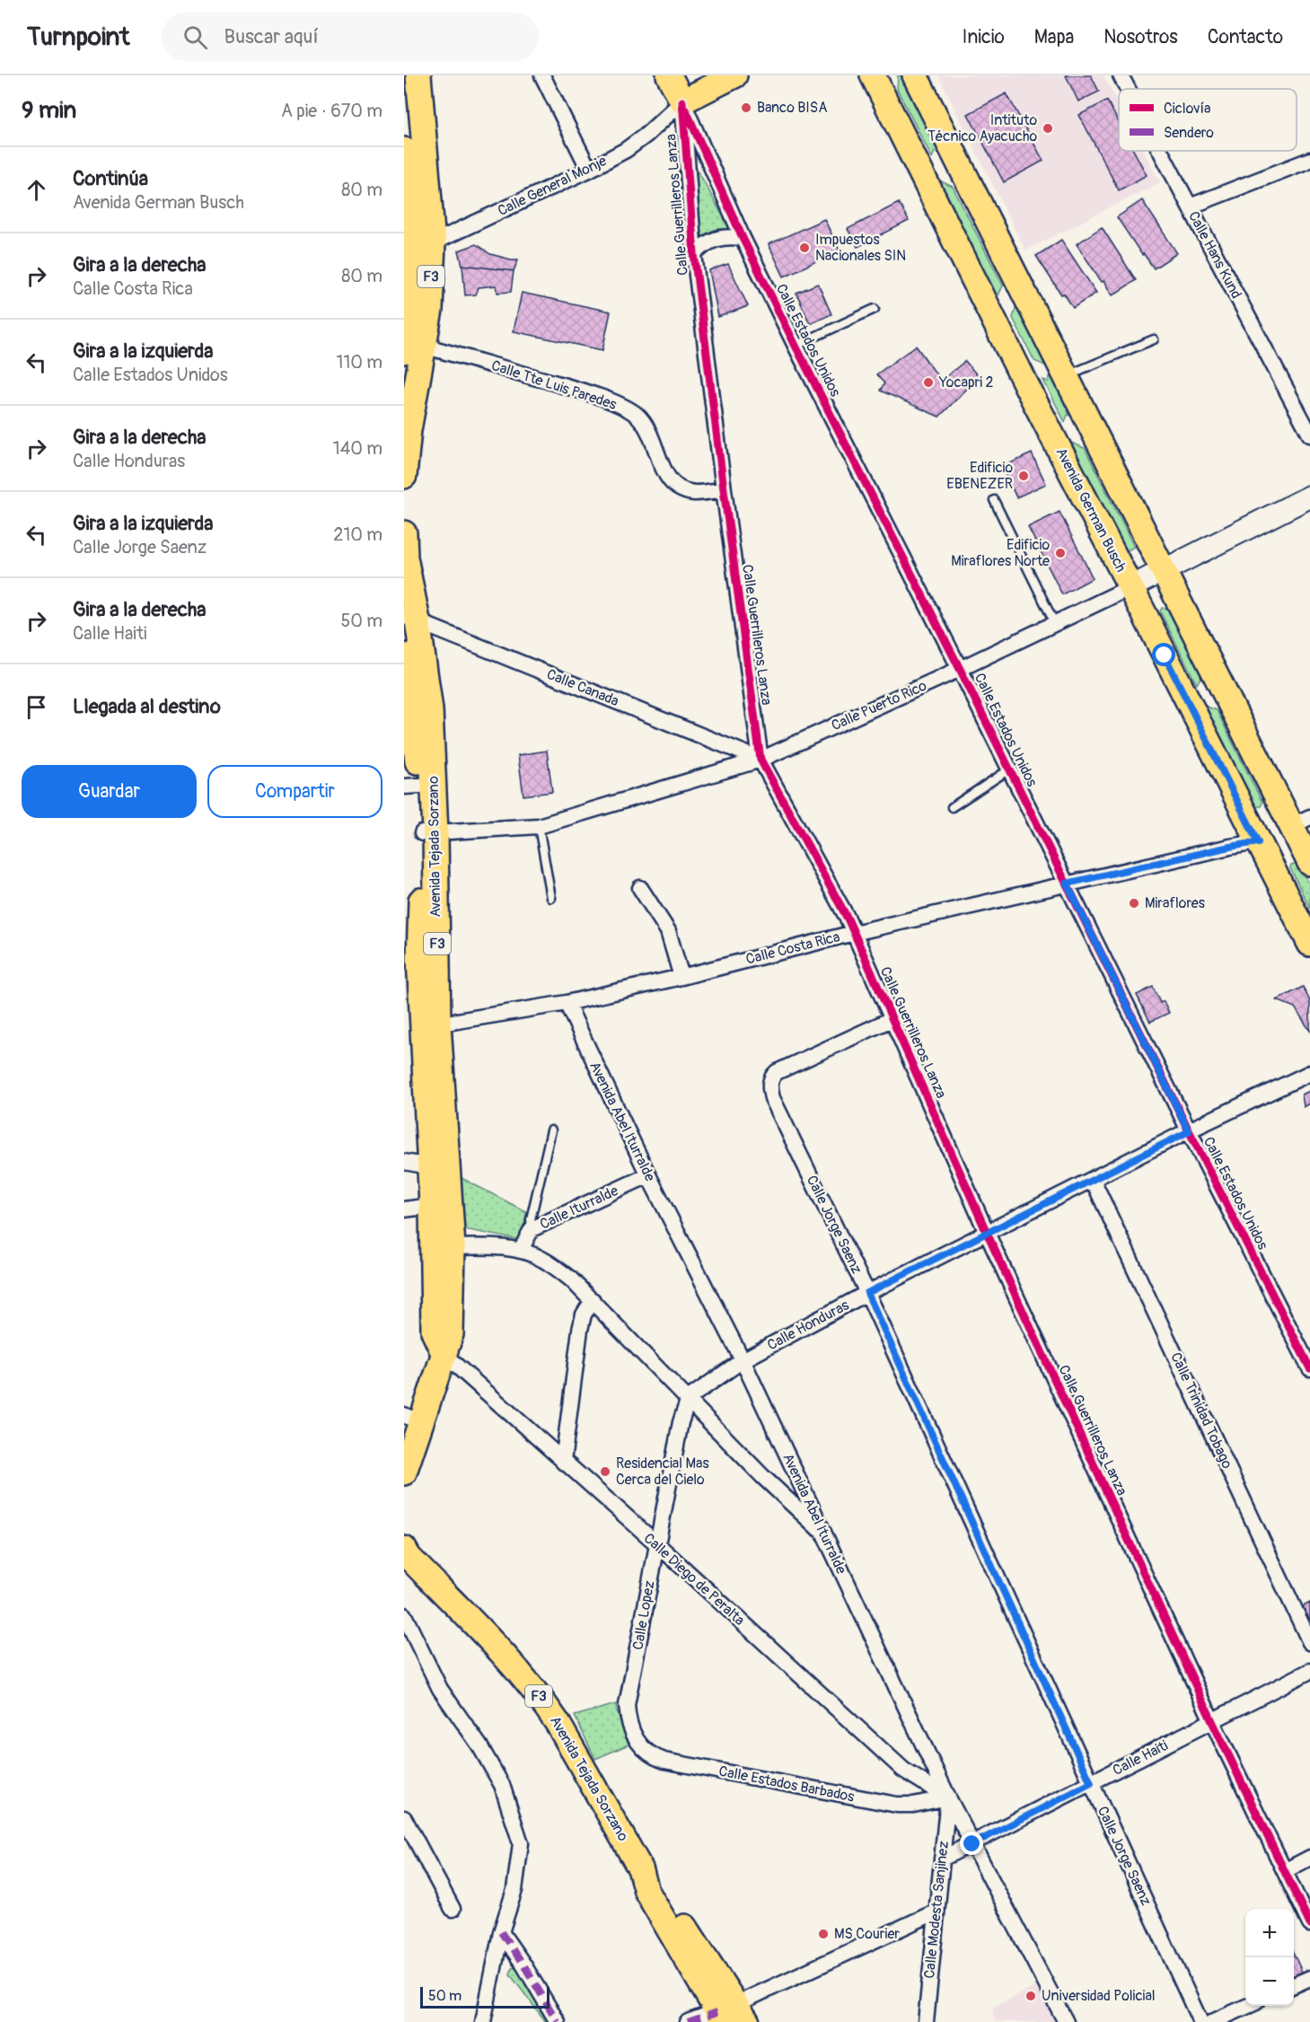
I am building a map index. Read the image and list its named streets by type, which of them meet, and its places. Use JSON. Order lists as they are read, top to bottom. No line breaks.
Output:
{"streets":{"main road":["F3","Avenida German Busch","Avenida Tejada Sorzano"],"street":["Calle General Monje","Calle Guerrilleros Lanza","Calle Hans Kund","Calle Estados Unidos","Calle Tte Luis Paredes","Calle Canada","Calle Puerto Rico","Calle Costa Rica","Avenida Abel Iturralde","Calle Iturralde","Calle Jorge Saenz","Calle Honduras","Calle Trinidad Tobago","Calle Diego de Peralta","Calle Lopez","Calle Haiti","Calle Estados Barbados","Calle Modesta Sanjinez"]},"crossings":[["Calle General Monje","Calle Guerrilleros Lanza"],["Calle General Monje","F3"],["Calle General Monje","Calle Estados Unidos"],["Calle Guerrilleros Lanza","Calle Estados Unidos"],["Calle Guerrilleros Lanza","Calle Tte Luis Paredes"],["Calle Guerrilleros Lanza","Calle Canada"],["Calle Guerrilleros Lanza","Calle Puerto Rico"],["Calle Guerrilleros Lanza","Calle Costa Rica"],["Calle Guerrilleros Lanza","Calle Jorge Saenz"],["Calle Guerrilleros Lanza","Calle Honduras"],["Calle Guerrilleros Lanza","Calle Haiti"],["F3","Calle Tte Luis Paredes"],["Calle Estados Unidos","Calle Puerto Rico"],["Calle Estados Unidos","Calle Costa Rica"],["Calle Estados Unidos","Calle Honduras"],["Avenida German Busch","Calle Puerto Rico"],["Avenida German Busch","Calle Costa Rica"],["Calle Canada","Calle Puerto Rico"],["Calle Canada","Avenida Tejada Sorzano"],["Calle Puerto Rico","Avenida Tejada Sorzano"],["Avenida Tejada Sorzano","Calle Costa Rica"],["Avenida Tejada Sorzano","Calle Diego de Peralta"],["Calle Costa Rica","Avenida Abel Iturralde"],["Avenida Abel Iturralde","Calle Iturralde"],["Avenida Abel Iturralde","Calle Honduras"],["Avenida Abel Iturralde","Calle Diego de Peralta"],["Avenida Abel Iturralde","Calle Haiti"],["Avenida Abel Iturralde","Calle Estados Barbados"],["Avenida Abel Iturralde","Calle Modesta Sanjinez"],["Calle Jorge Saenz","Calle Honduras"],["Calle Jorge Saenz","Calle Haiti"],["Calle Honduras","Calle Trinidad Tobago"],["Calle Honduras","Calle Lopez"],["Calle Diego de Peralta","Calle Lopez"],["Calle Diego de Peralta","Calle Estados Barbados"],["Calle Diego de Peralta","Calle Modesta Sanjinez"],["Calle Lopez","Calle Estados Barbados"],["Calle Haiti","Calle Modesta Sanjinez"],["Calle Estados Barbados","Calle Modesta Sanjinez"]],"places":["Banco BISA","Intituto Técnico Ayacucho","Impuestos Nacionales SIN","Yocapri 2","Edificio EBENEZER","Edificio Miraflores Norte","Miraflores","Residencial Mas Cerca del Cielo","MS Courier","Universidad Policial"],"legend":["Ciclovía","Sendero"],"scale_bar":"50 m","page":{"header":"Turnpoint","search":"Buscar aquí","nav":["Inicio","Mapa","Nosotros","Contacto"],"heading":["9 min","A pie · 670 m"],"list":[["Continúa","Avenida German Busch","80 m"],["Gira a la derecha","Calle Costa Rica","80 m"],["Gira a la izquierda","Calle Estados Unidos","110 m"],["Gira a la derecha","Calle Honduras","140 m"],["Gira a la izquierda","Calle Jorge Saenz","210 m"],["Gira a la derecha","Calle Haiti","50 m"],"Llegada al destino"],"buttons":["Guardar","Compartir"],"map_buttons":["+","−"],"scale":"50 m"}}
